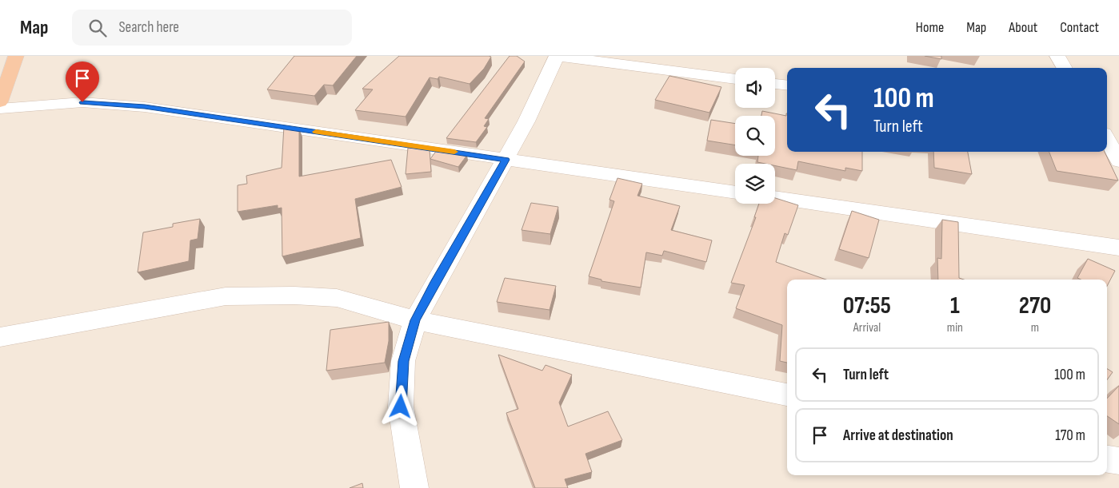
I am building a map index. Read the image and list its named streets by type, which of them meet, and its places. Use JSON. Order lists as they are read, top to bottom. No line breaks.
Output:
{"page":{"header":"Map","search":"Search here","nav":["Home","Map","About","Contact"],"turn":["100 m","Turn left"],"eta":["07:55","Arrival","1","min","270","m"],"list":[{"name":"Turn left","value":"100 m"},{"name":"Arrive at destination","value":"170 m"}]}}
